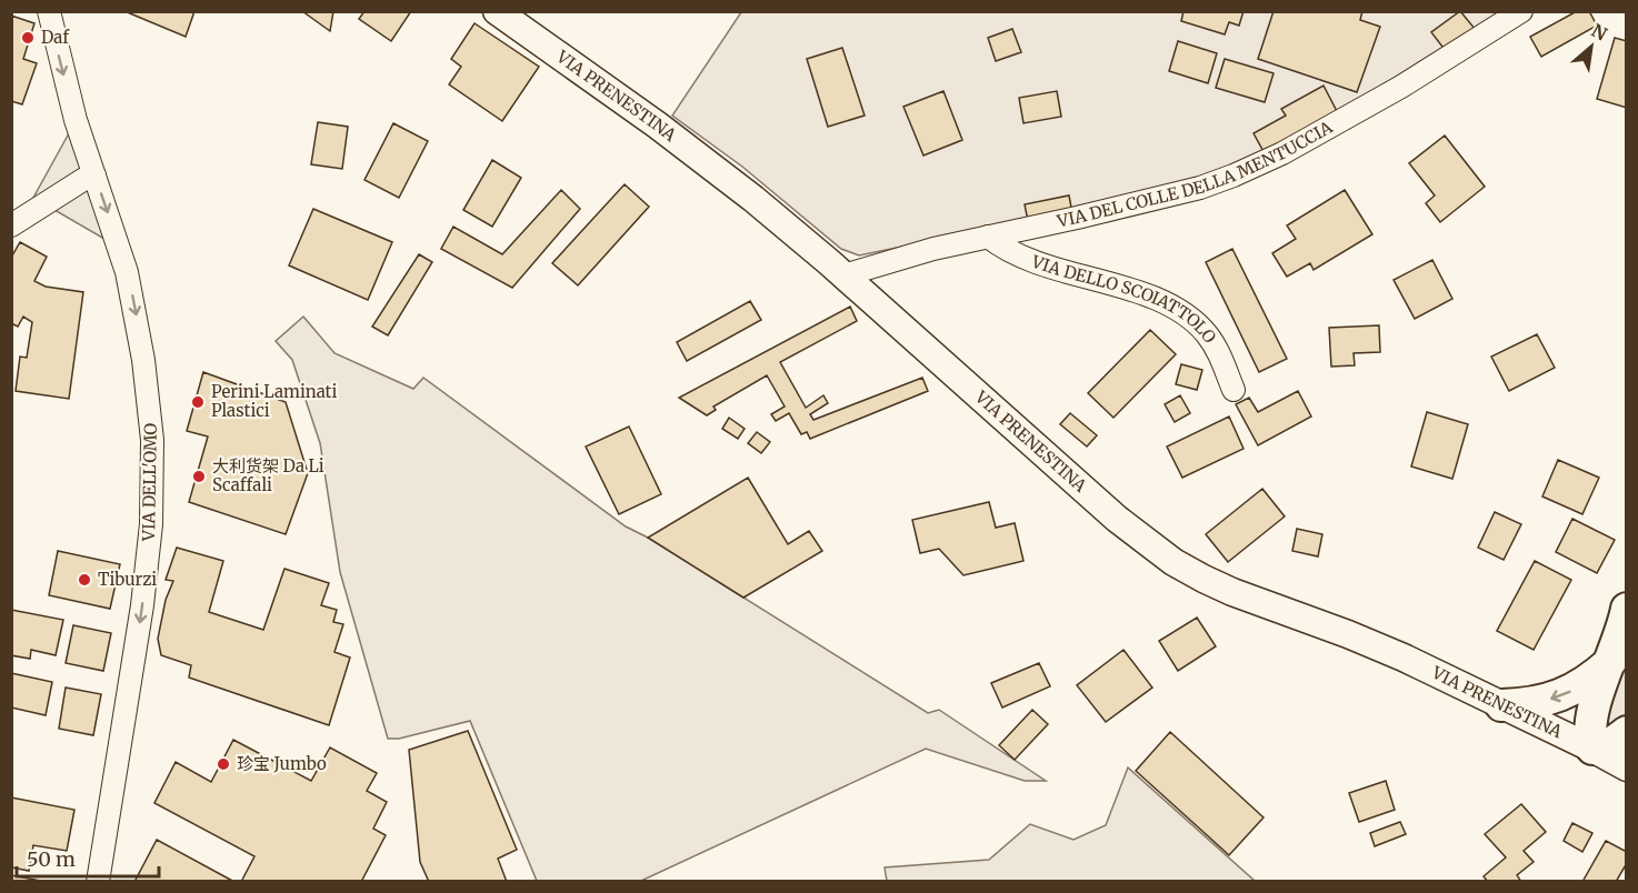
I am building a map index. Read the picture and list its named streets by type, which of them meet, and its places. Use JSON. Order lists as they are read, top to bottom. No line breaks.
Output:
{"streets":{"main road":["VIA PRENESTINA"],"street":["VIA DEL COLLE DELLA MENTUCCIA","VIA DELLO SCOIATTOLO","VIA DELL'OMO"]},"crossings":[["VIA PRENESTINA","VIA DEL COLLE DELLA MENTUCCIA"],["VIA DEL COLLE DELLA MENTUCCIA","VIA DELLO SCOIATTOLO"]],"one_way":["VIA DELL'OMO"],"places":["Daf","Perini Laminati Plastici","大利货架 Da Li Scaffali","Tiburzi","珍宝 Jumbo"],"scale_bar":"50 m","north":"top right"}
